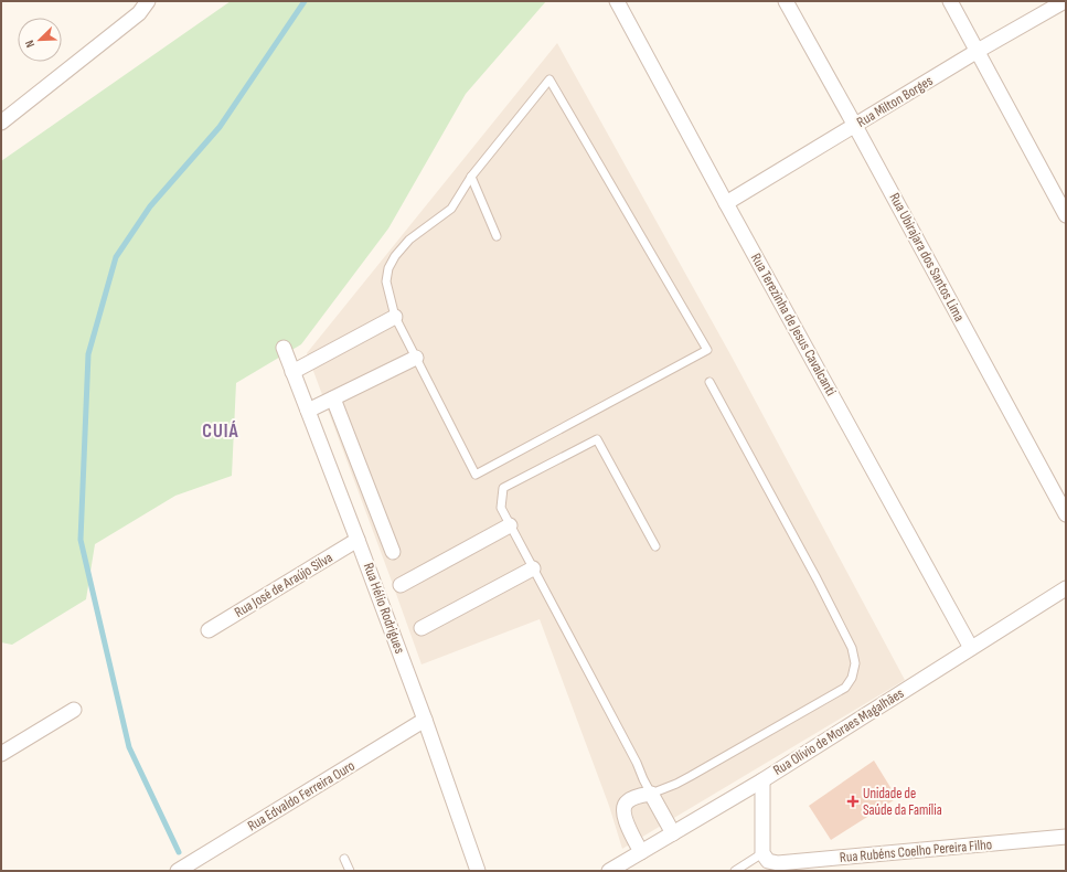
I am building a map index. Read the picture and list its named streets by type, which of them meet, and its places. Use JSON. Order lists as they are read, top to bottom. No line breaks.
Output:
{"streets":{"street":["Rua Milton Borges","Rua Ubirajara dos Santos Lima","Rua Terezinha de Jesus Cavalcanti","Rua José de Araújo Silva","Rua Hélio Rodrigues","Rua Olívio de Moraes Magalhães","Rua Edvaldo Ferreira Ouro","Rua Rubéns Coelho Pereira Filho"]},"crossings":[["Rua Milton Borges","Rua Ubirajara dos Santos Lima"],["Rua Milton Borges","Rua Terezinha de Jesus Cavalcanti"],["Rua Terezinha de Jesus Cavalcanti","Rua Olívio de Moraes Magalhães"],["Rua José de Araújo Silva","Rua Hélio Rodrigues"],["Rua Hélio Rodrigues","Rua Edvaldo Ferreira Ouro"]],"districts":["CUIÁ"],"places":{"health":["Unidade de Saúde da Família"]},"north":"bottom left"}
